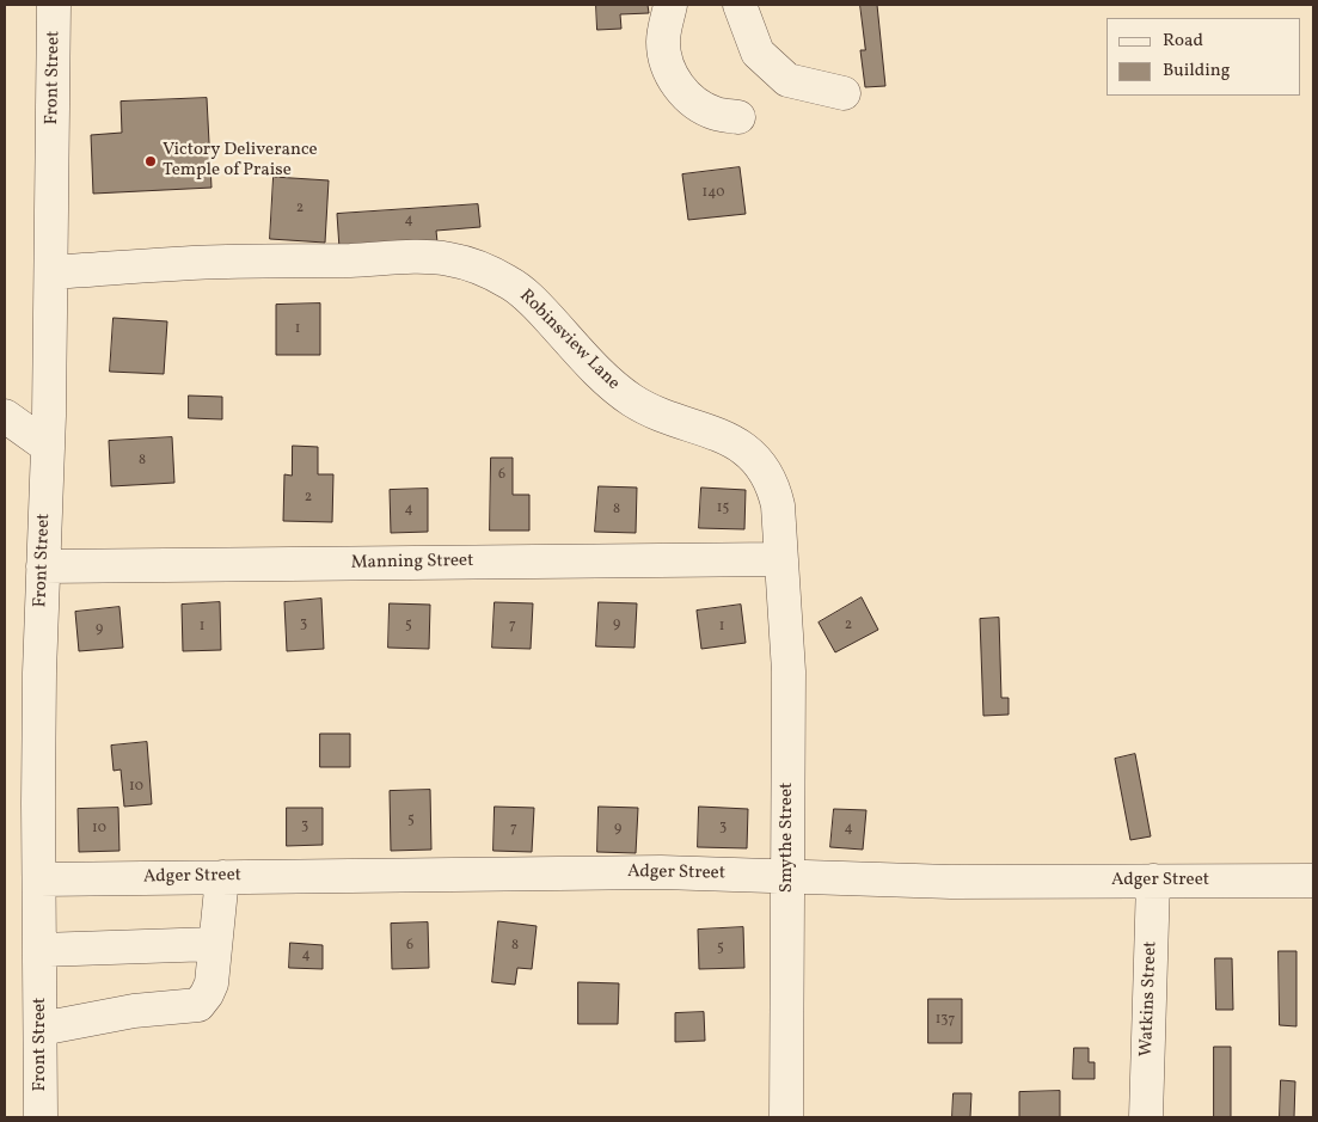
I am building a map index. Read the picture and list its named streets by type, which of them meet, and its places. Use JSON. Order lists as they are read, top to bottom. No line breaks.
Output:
{"streets":{"street":["Front Street","Robinsview Lane","Manning Street","Smythe Street","Adger Street","Watkins Street"]},"crossings":[["Front Street","Robinsview Lane"],["Front Street","Manning Street"],["Front Street","Adger Street"],["Robinsview Lane","Manning Street"],["Robinsview Lane","Smythe Street"],["Manning Street","Smythe Street"],["Smythe Street","Adger Street"],["Adger Street","Watkins Street"]],"places":["Victory Deliverance Temple of Praise"],"house_numbers":["140","2","4","1","8","6","2","15","4","8","3","9","5","7","2","1","1","9","10","5","3","3","10","7","9","4","6","8","5","4","137"],"legend":["Road","Building"]}
